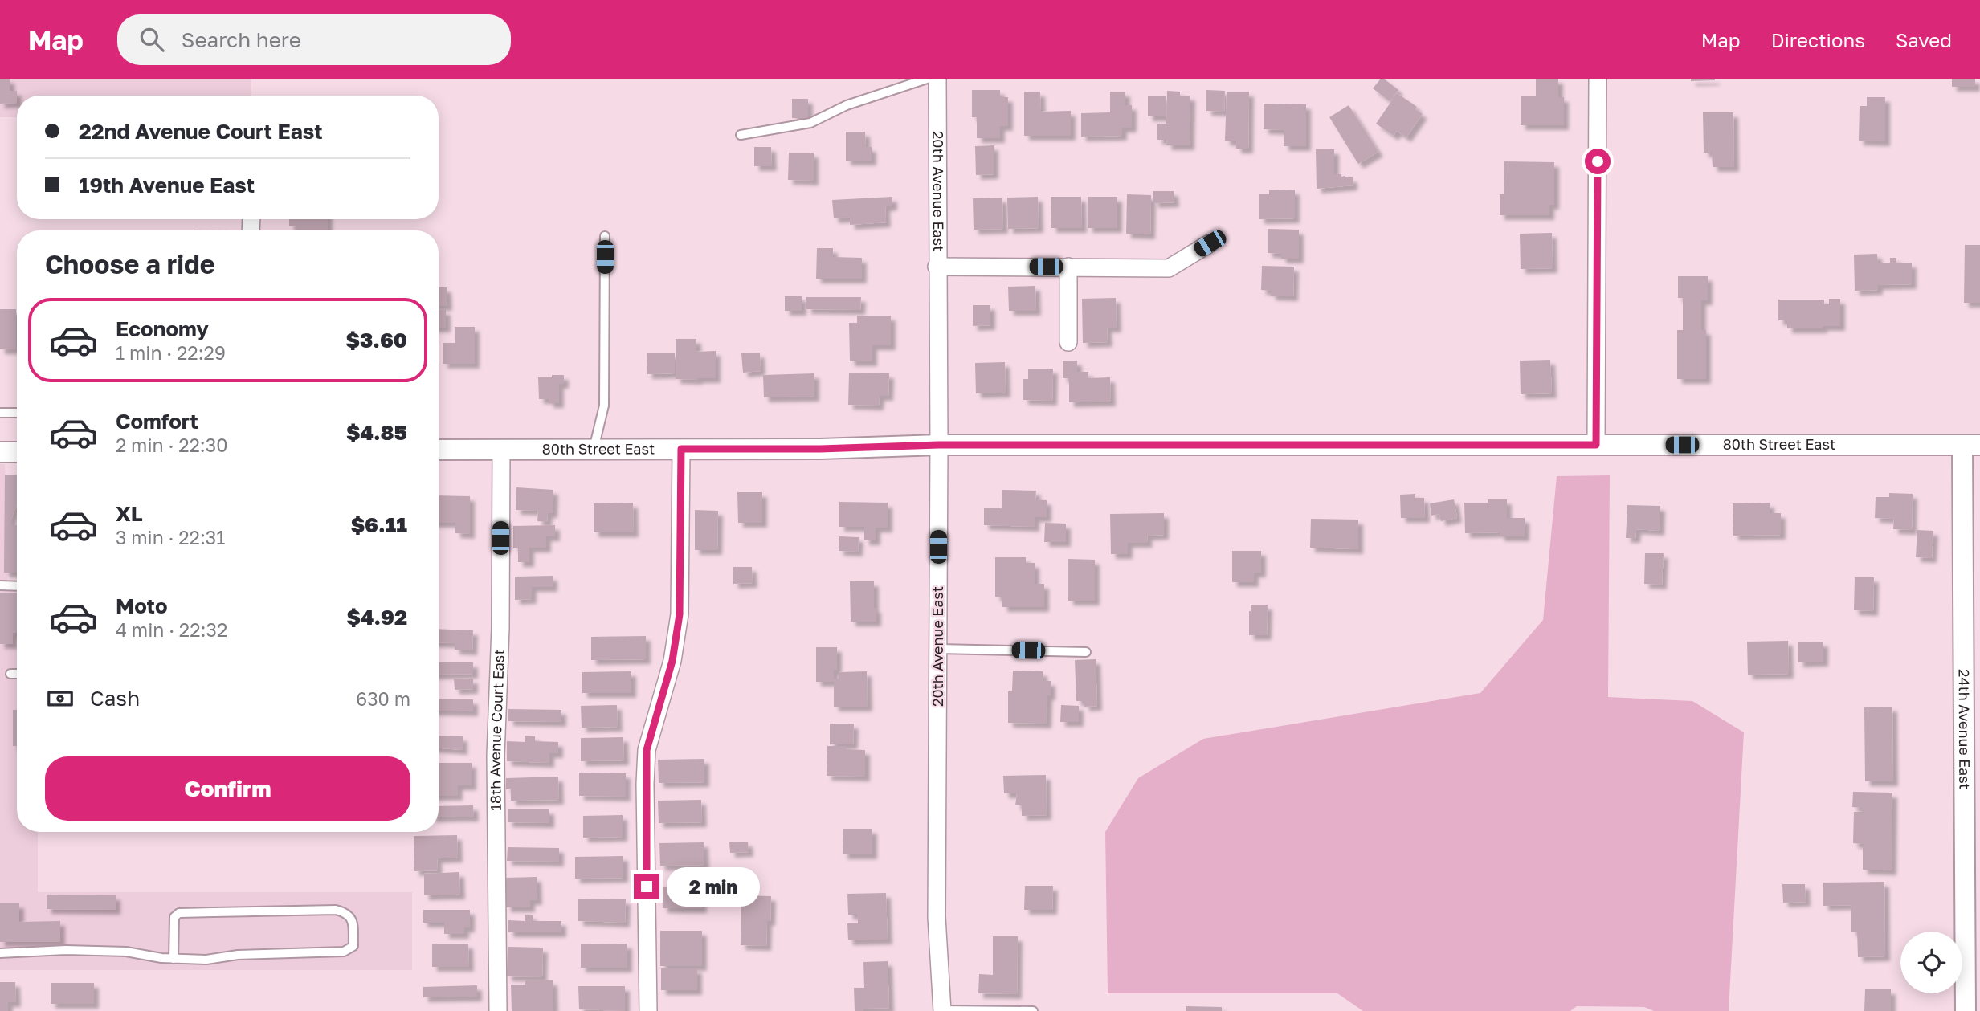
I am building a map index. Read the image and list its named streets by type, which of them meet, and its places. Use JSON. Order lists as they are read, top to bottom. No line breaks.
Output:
{"streets":{"street":["20th Avenue East","80th Street East","24th Avenue East","18th Avenue Court East"]},"crossings":[["20th Avenue East","80th Street East"],["80th Street East","24th Avenue East"],["80th Street East","18th Avenue Court East"]],"page":{"header":"Map","search":"Search here","nav":["Map","Directions","Saved"],"banner":["22nd Avenue Court East","19th Avenue East"],"heading":"Choose a ride","list":[{"name":"Economy","note":"1 min · 22:29","value":"$3.60"},{"name":"Comfort","note":"2 min · 22:30","value":"$4.85"},{"name":"XL","note":"3 min · 22:31","value":"$6.11"},{"name":"Moto","note":"4 min · 22:32","value":"$4.92"}],"pay":["Cash","630 m"],"buttons":"Confirm","bubble":"2 min"}}
